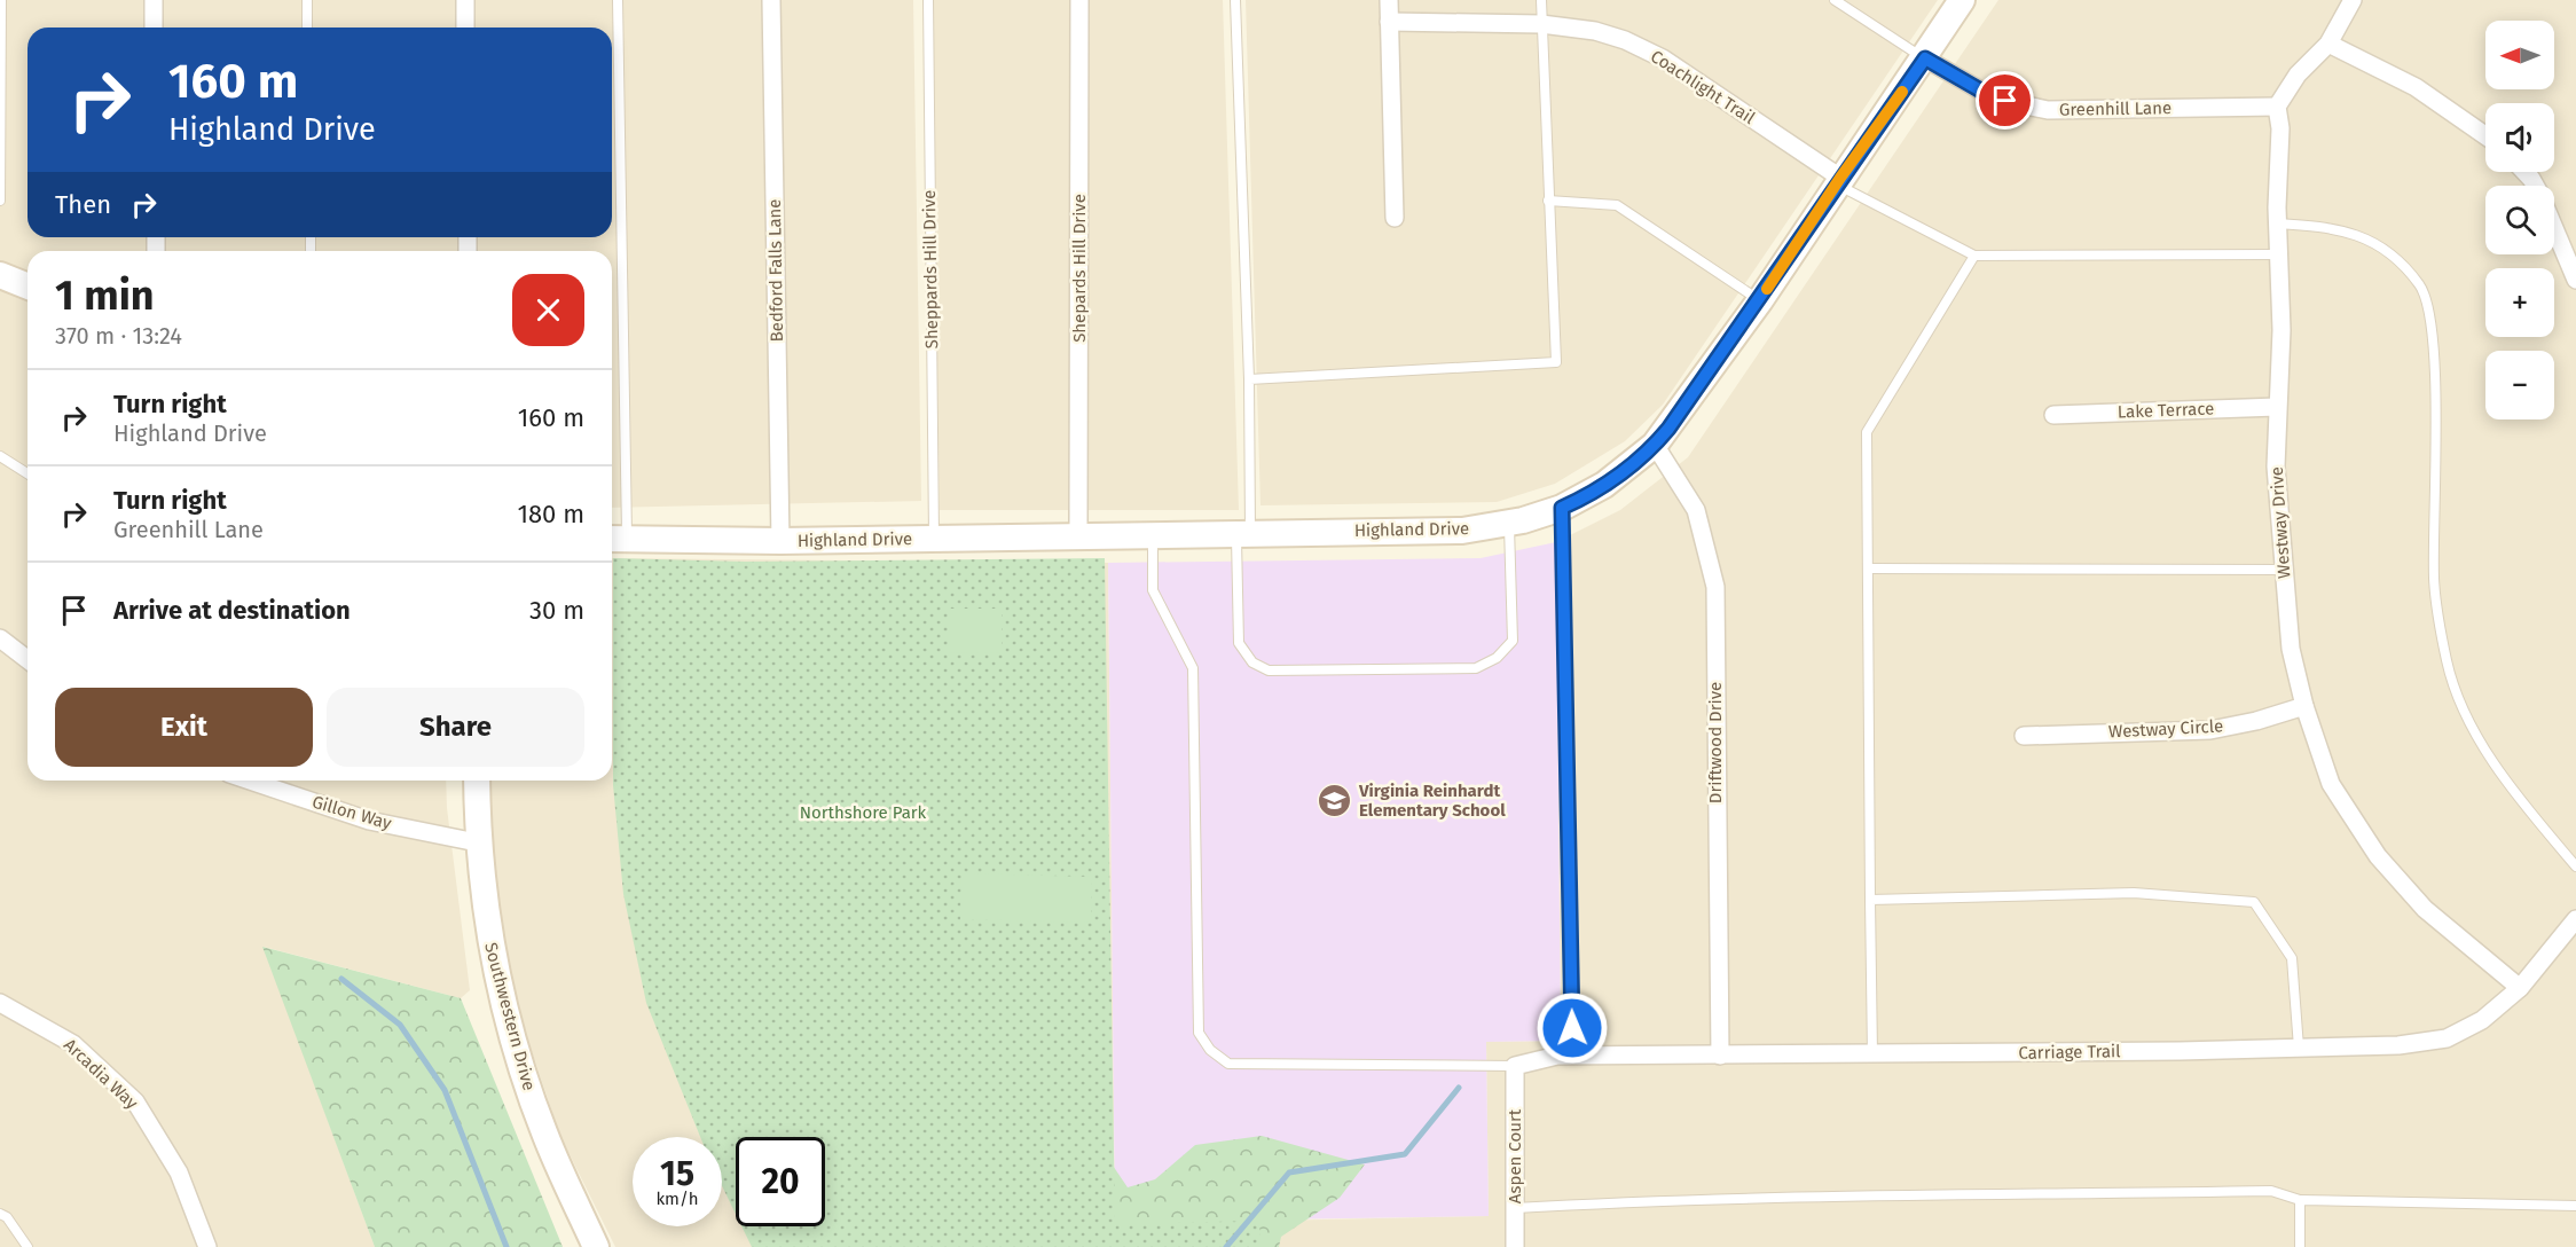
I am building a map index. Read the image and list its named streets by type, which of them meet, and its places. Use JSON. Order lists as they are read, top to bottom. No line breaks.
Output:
{"streets":{"street":["Coachlight Trail","Greenhill Lane","Shepards Hill Drive","Bedford Falls Lane","Lake Terrace","Westway Drive","Highland Drive","Westway Circle","Driftwood Drive","Gillon Way","Southwestern Drive","Carriage Trail","Arcadia Way","Aspen Court"],"lane":["Sheppards Hill Drive"]},"crossings":[["Coachlight Trail","Highland Drive"],["Greenhill Lane","Westway Drive"],["Greenhill Lane","Highland Drive"],["Shepards Hill Drive","Highland Drive"],["Sheppards Hill Drive","Highland Drive"],["Bedford Falls Lane","Highland Drive"],["Lake Terrace","Westway Drive"],["Westway Drive","Westway Circle"],["Westway Drive","Carriage Trail"],["Highland Drive","Driftwood Drive"],["Driftwood Drive","Carriage Trail"],["Gillon Way","Southwestern Drive"],["Carriage Trail","Aspen Court"]],"parks":["Northshore Park"],"places":{"school or university":["Virginia Reinhardt Elementary School"]},"north":"left","page":{"map_buttons":["+","−"],"turn":["160 m","Highland Drive"],"then":"Then","heading":["1 min","370 m · 13:24"],"list":[{"name":"Turn right","note":"Highland Drive","value":"160 m"},{"name":"Turn right","note":"Greenhill Lane","value":"180 m"},{"name":"Arrive at destination","value":"30 m"}],"buttons":["Exit","Share"],"speed":"15 km/h","limit":"20"}}
